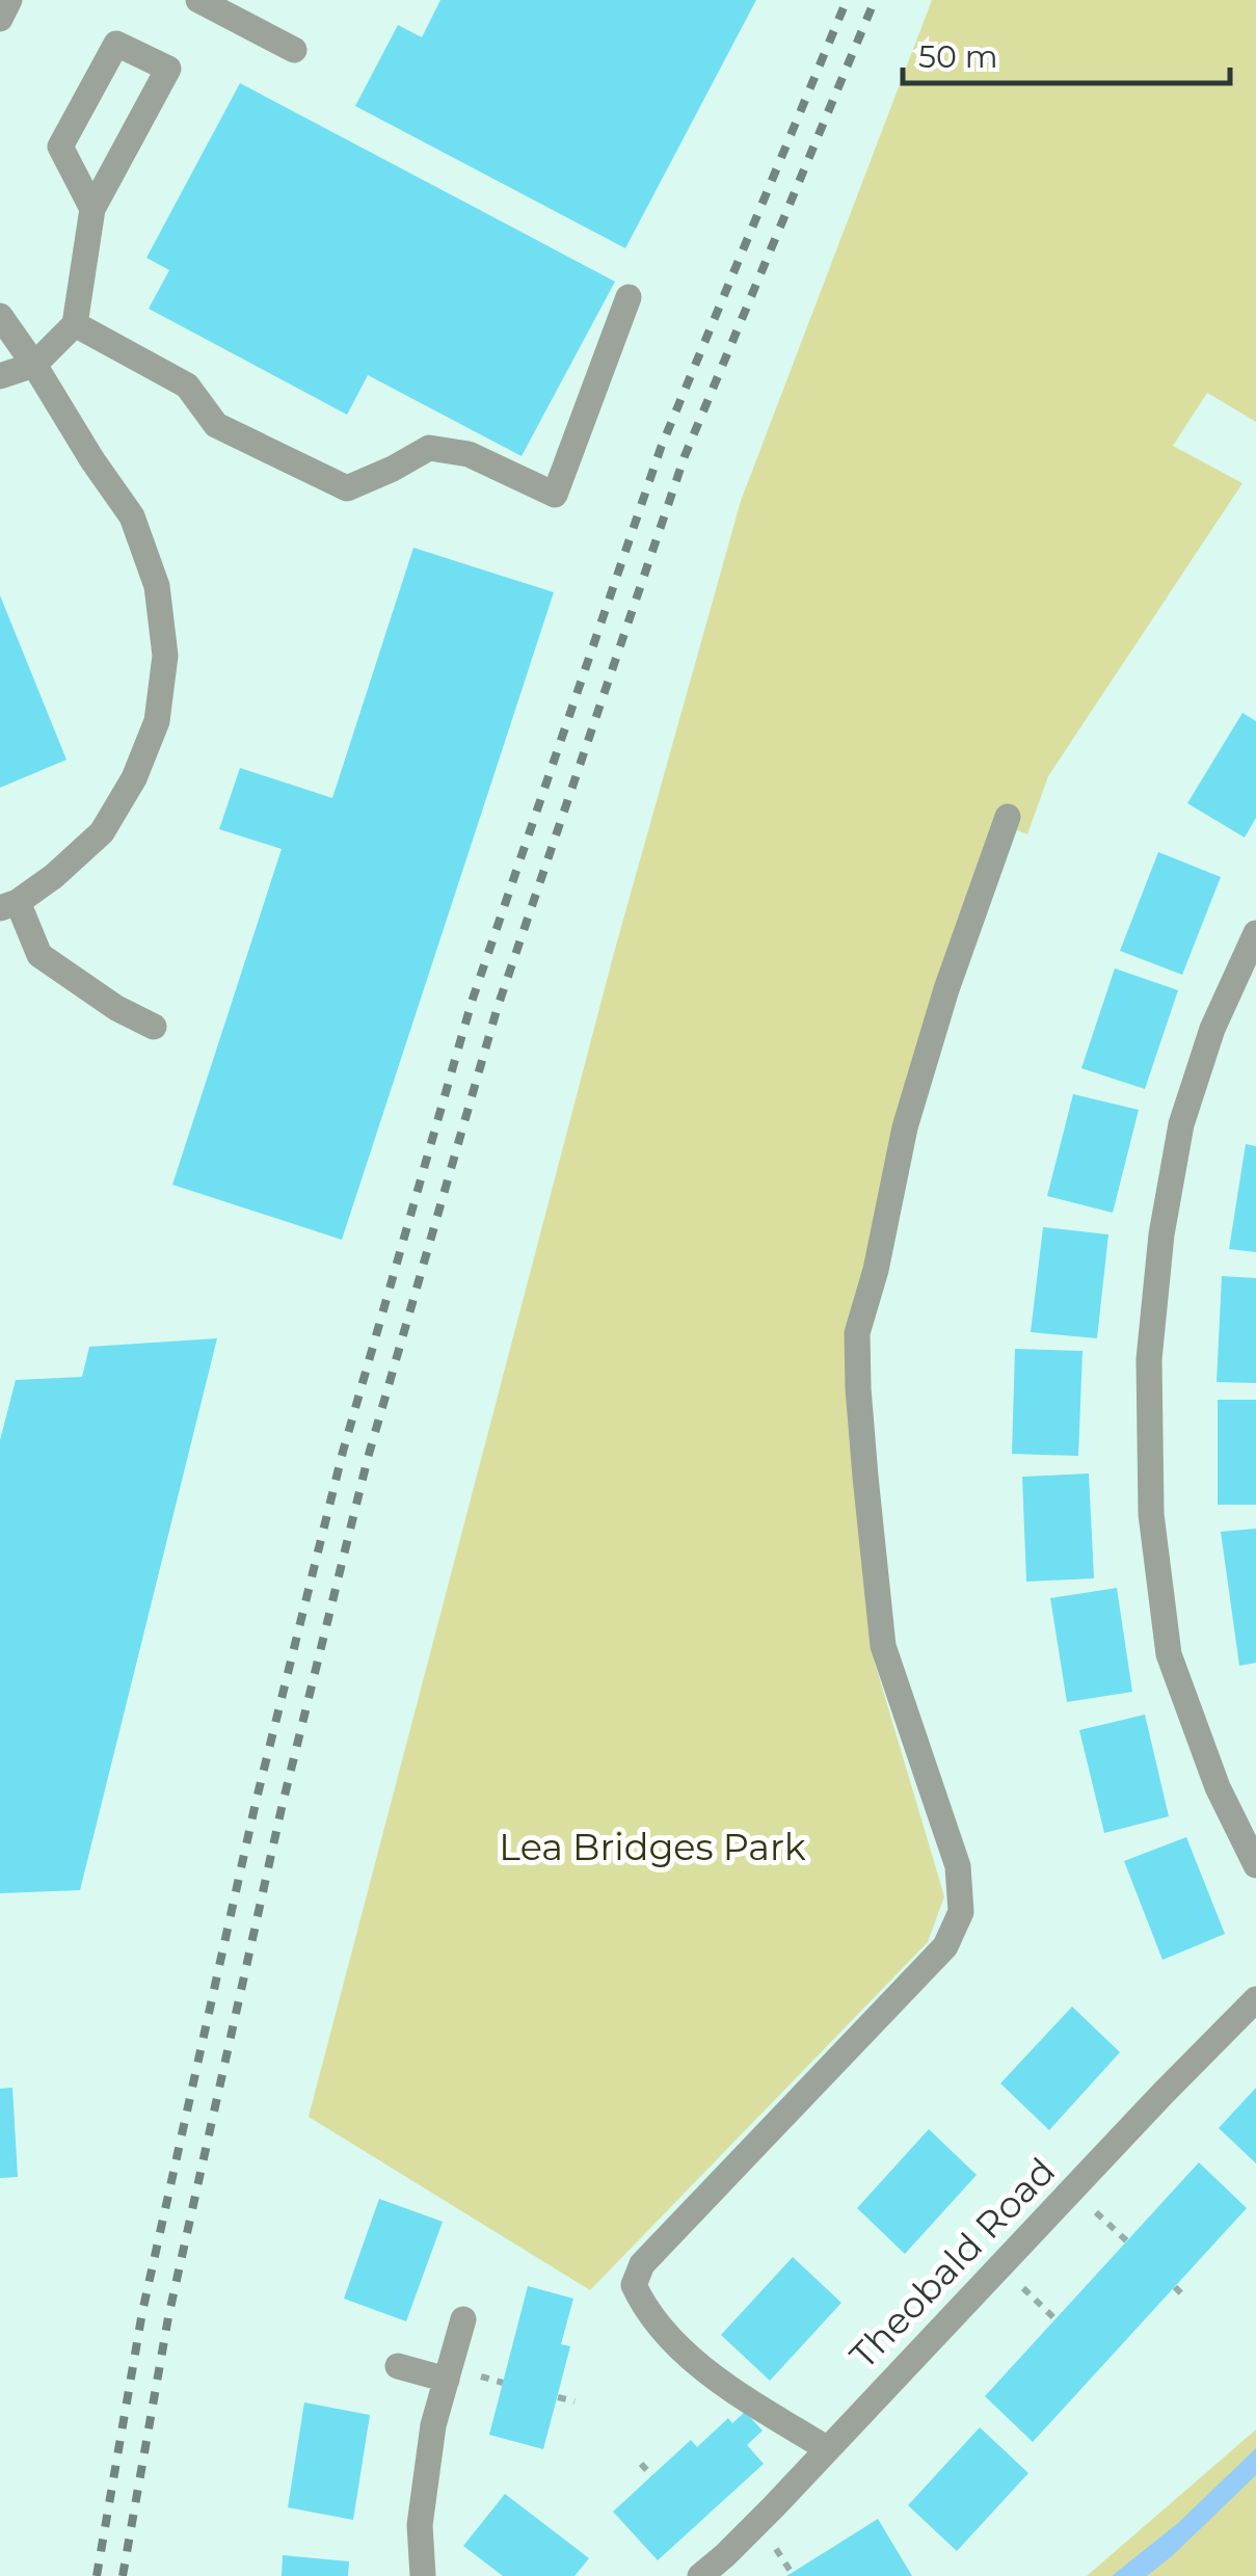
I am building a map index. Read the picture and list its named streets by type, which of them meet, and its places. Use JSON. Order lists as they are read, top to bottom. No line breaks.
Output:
{"streets":{"street":["Theobald Road"]},"parks":["Lea Bridges Park"],"scale_bar":"50 m"}
